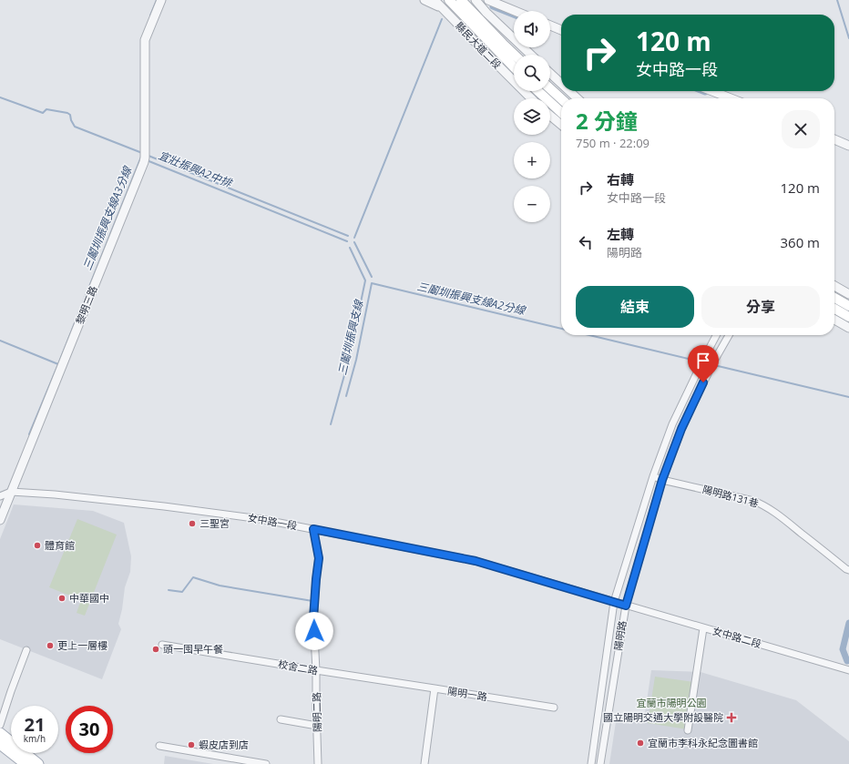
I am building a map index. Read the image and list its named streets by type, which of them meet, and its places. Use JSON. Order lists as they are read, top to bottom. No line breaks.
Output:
{"streets":{"main road":["縣民大道二段"],"street":["黎明三路","陽明路131巷","女中路一段","陽明路","女中路二段","校舍二路","陽明一路","陽明二路"]},"crossings":[["黎明三路","女中路一段"],["陽明路131巷","陽明路"],["女中路一段","陽明路"],["女中路一段","女中路二段"],["女中路一段","陽明二路"],["陽明路","女中路二段"],["校舍二路","陽明一路"],["校舍二路","陽明二路"]],"water":["宜壯振興A2中排","三鬮圳振興支線A3分線","三鬮圳振興支線A2分線","三鬮圳振興支線"],"parks":["宜蘭市陽明公園"],"places":{"other":["三聖宮","體育館","中華國中","更上一層樓","頭一囤早午餐","宜蘭市李科永紀念圖書館","蝦皮店到店"],"health":["國立陽明交通大學附設醫院"]},"page":{"map_buttons":["+","−"],"turn":["120 m","女中路一段"],"heading":["2 分鐘","750 m · 22:09"],"list":[{"name":"右轉","note":"女中路一段","value":"120 m"},{"name":"左轉","note":"陽明路","value":"360 m"}],"buttons":["結束","分享"],"speed":"21 km/h","limit":"30"}}
